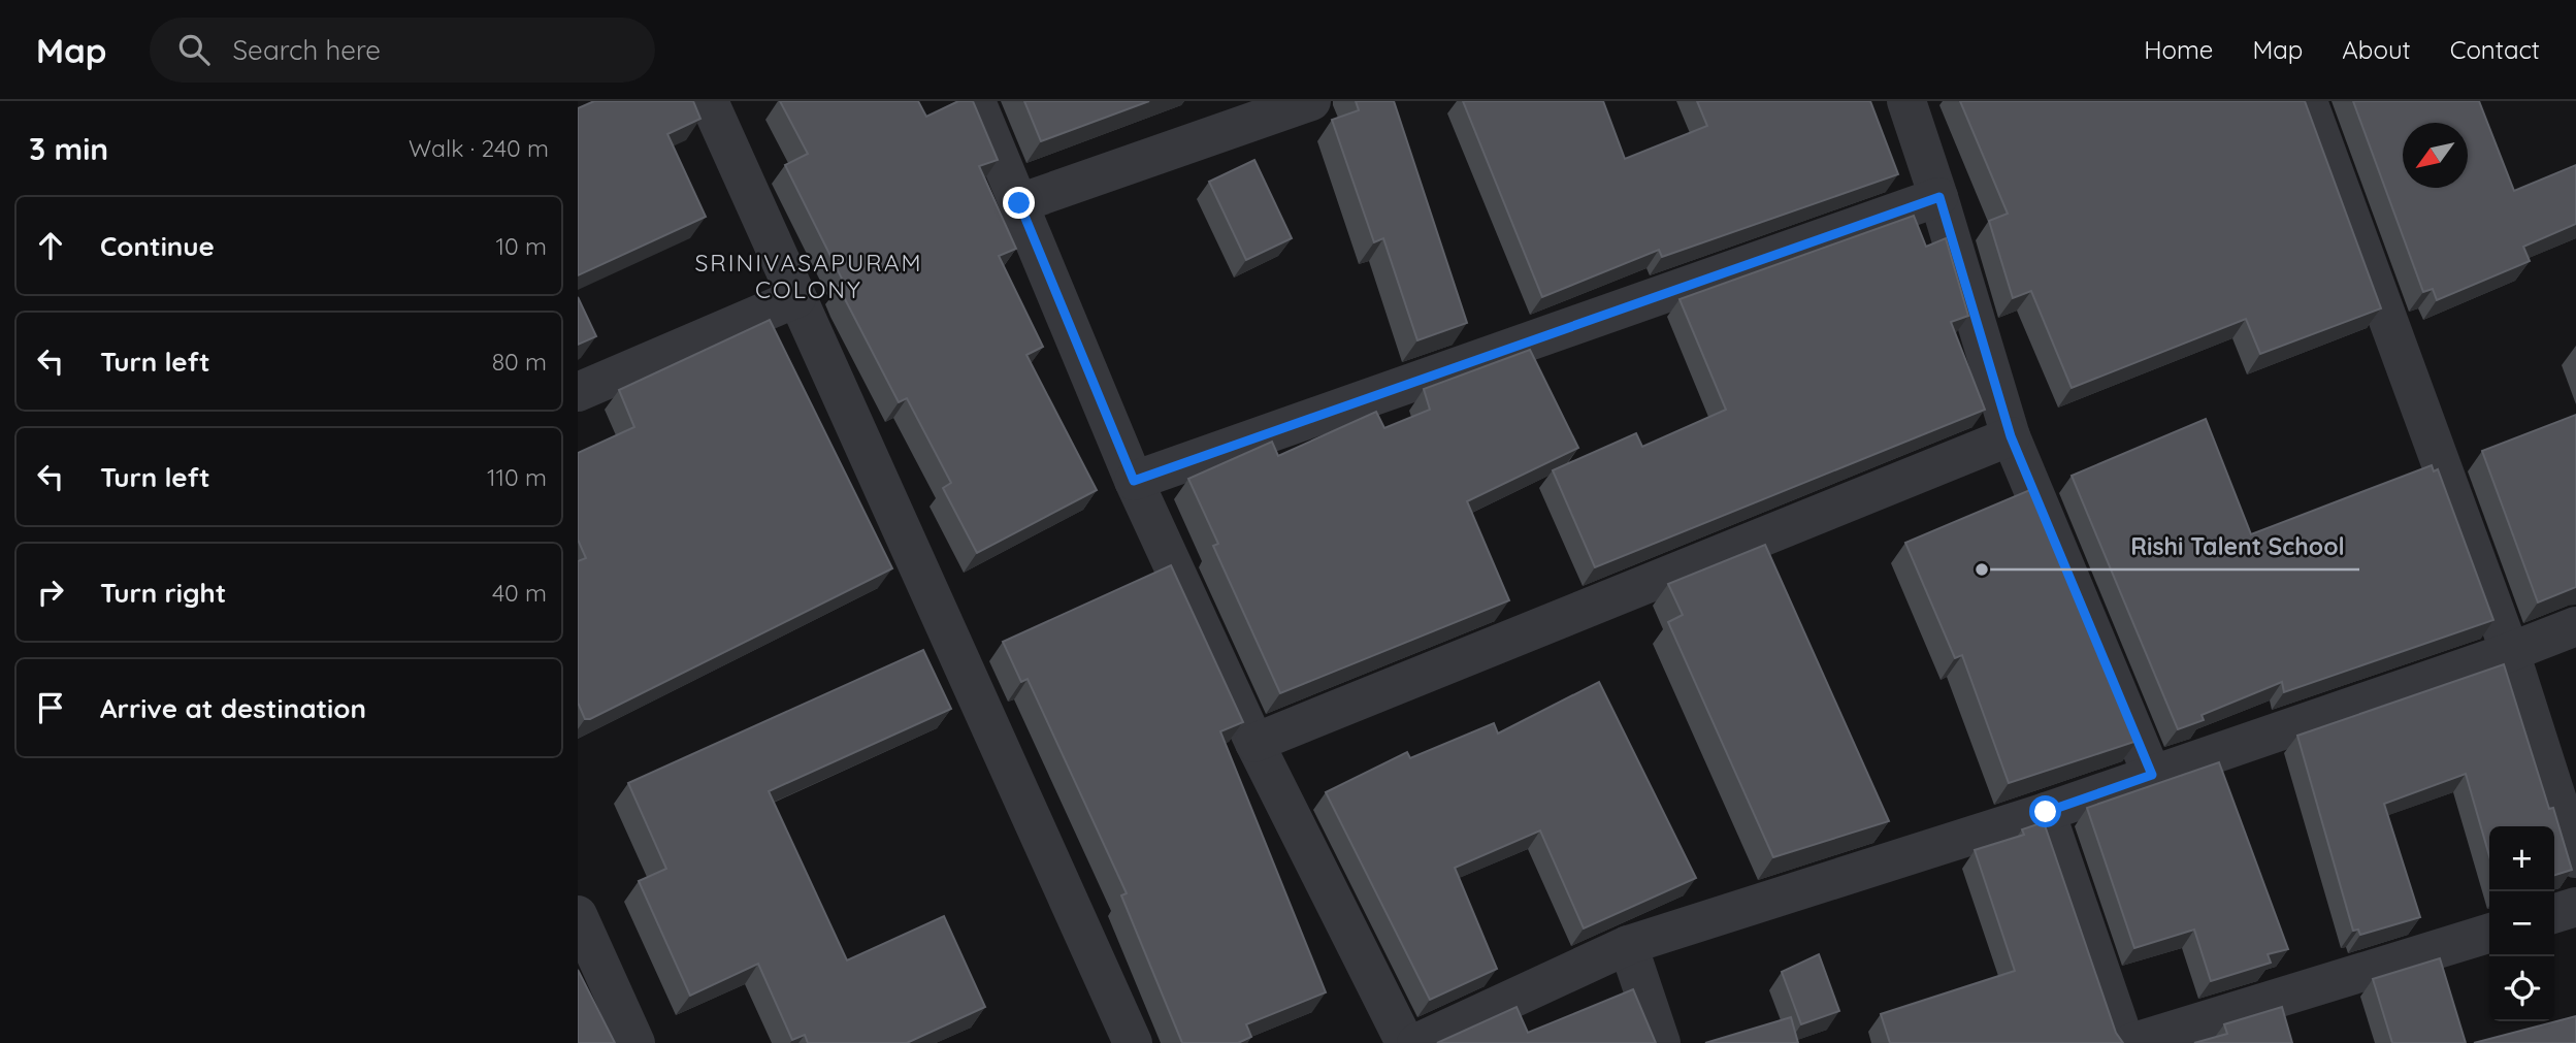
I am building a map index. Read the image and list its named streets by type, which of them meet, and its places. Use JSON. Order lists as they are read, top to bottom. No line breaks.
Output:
{"districts":["SRINIVASAPURAM COLONY"],"places":["Rishi Talent School"],"north":"bottom left","page":{"header":"Map","search":"Search here","nav":["Home","Map","About","Contact"],"heading":["3 min","Walk · 240 m"],"list":[["Continue","10 m"],["Turn left","80 m"],["Turn left","110 m"],["Turn right","40 m"],"Arrive at destination"],"map_buttons":["+","−"]}}
